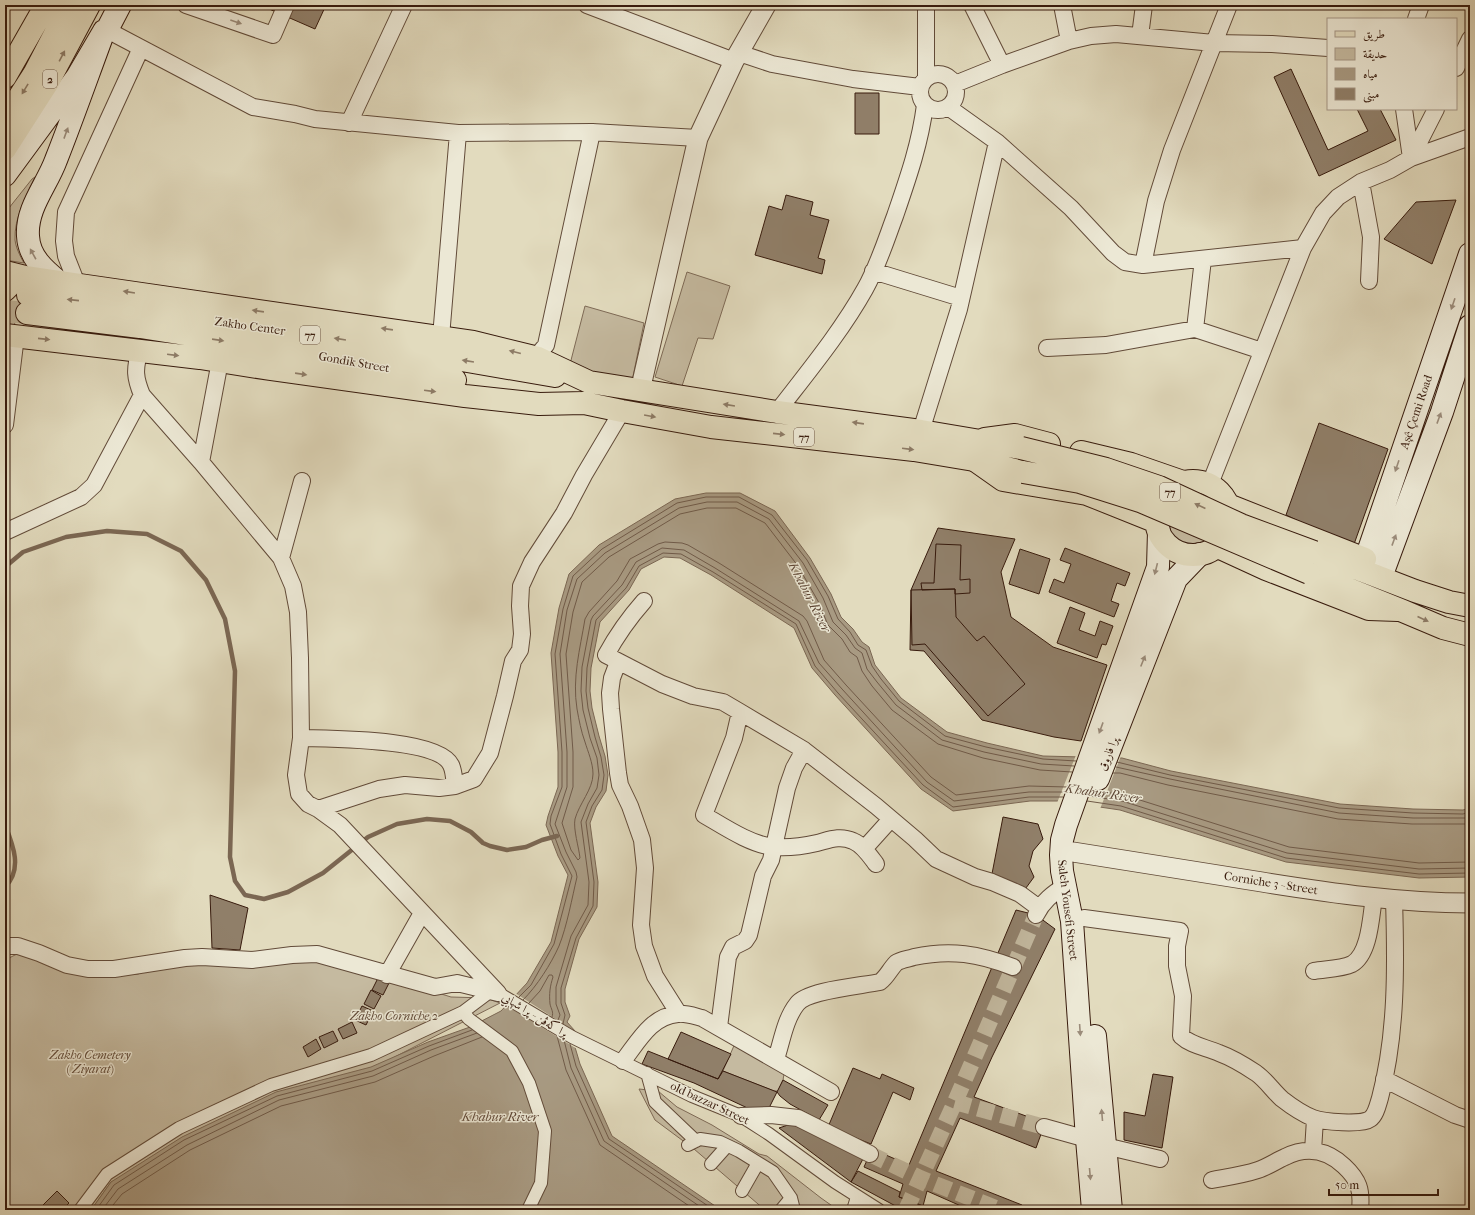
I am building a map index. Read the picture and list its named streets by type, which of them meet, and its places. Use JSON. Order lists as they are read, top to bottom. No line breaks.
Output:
{"streets":{"main road":["2","Zakho Center","77","Gondik Street","Aşê Çemi Road","Saleh Yousefi Street"],"street":["Corniche 3 - Street","پرا كه‌ڤن - پرا شهابي","old bazzar Street"]},"crossings":[["Zakho Center","77"],["Zakho Center","Gondik Street"],["77","Gondik Street"],["77","Aşê Çemi Road"],["Corniche 3 - Street","Saleh Yousefi Street"],["پرا كه‌ڤن - پرا شهابي","old bazzar Street"]],"water":["Khabur River"],"parks":["Zakho Corniche 2","Zakho Cemetery ( Ziyarat)"],"legend":["طريق","حديقة","مياه","مبنى"],"scale_bar":"50 m"}
